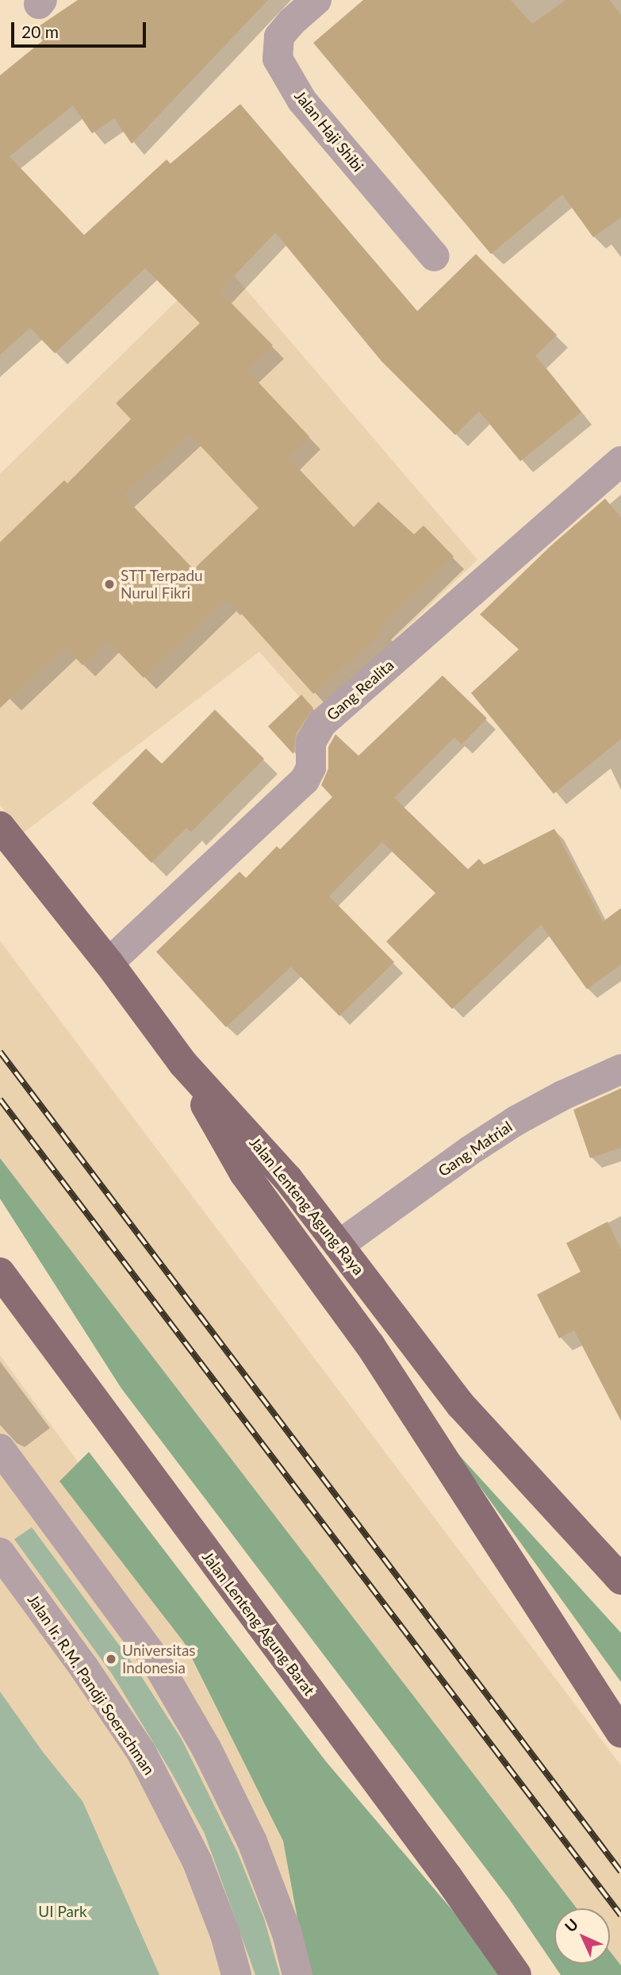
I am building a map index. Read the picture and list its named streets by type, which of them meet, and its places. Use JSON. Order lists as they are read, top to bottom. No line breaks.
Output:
{"streets":{"main road":["Jalan Lenteng Agung Raya","Jalan Lenteng Agung Barat"],"street":["Jalan Haji Shibi","Gang Realita","Gang Matrial","Jalan Ir. R.M. Pandji Soerachman"]},"crossings":[["Gang Realita","Jalan Lenteng Agung Raya"],["Gang Matrial","Jalan Lenteng Agung Raya"]],"parks":["UI Park"],"places":["STT Terpadu Nurul Fikri","Universitas Indonesia"],"scale_bar":"20 m","north":"top left"}
